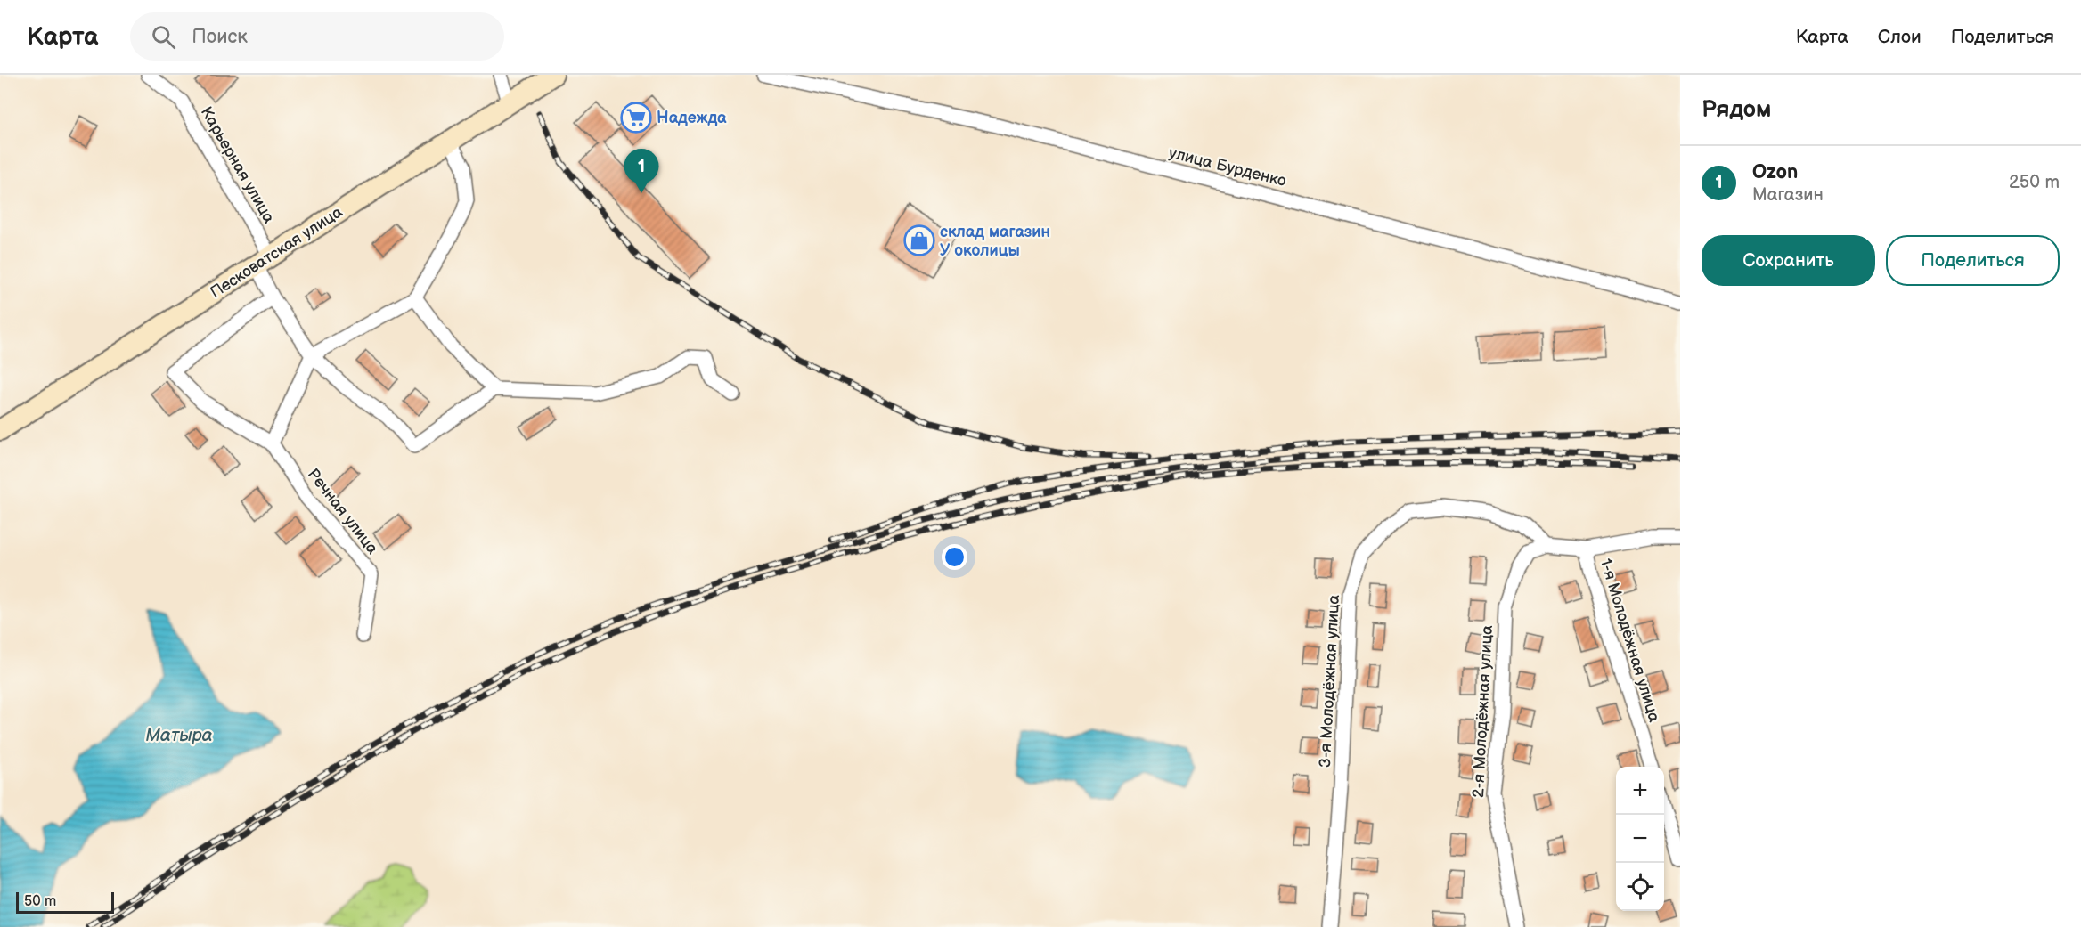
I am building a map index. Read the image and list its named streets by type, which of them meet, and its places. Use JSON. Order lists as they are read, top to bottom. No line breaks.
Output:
{"streets":{"main road":["Песковатская улица"],"street":["Карьерная улица","улица Бурденко","Речная улица","1-я Молодёжная улица","3-я Молодёжная улица","2-я Молодёжная улица"]},"crossings":[["Карьерная улица","Песковатская улица"],["3-я Молодёжная улица","2-я Молодёжная улица"]],"water":["Матыра"],"places":{"supermarket":["Надежда"],"shop":["склад магазин У околицы"]},"scale_bar":"50 m","page":{"header":"Карта","search":"Поиск","nav":["Карта","Слои","Поделиться"],"heading":"Рядом","list":[{"mark":"1","name":"Ozon","note":"Магазин","value":"250 m"}],"pins":"1","buttons":["Сохранить","Поделиться"],"map_buttons":["+","−"],"scale":"50 m"}}
